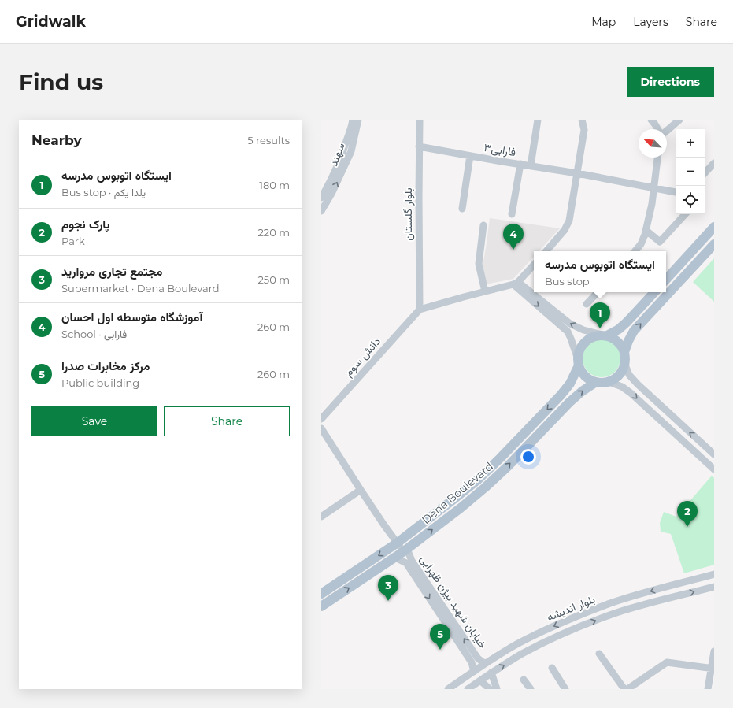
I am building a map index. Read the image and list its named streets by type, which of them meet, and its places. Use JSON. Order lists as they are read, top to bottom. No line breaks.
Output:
{"streets":{"main road":["Dena Boulevard"],"street":["فارابی۳","سهند","بلوار گلستان","دانش سوم","خیابان شهید بیژن ظهرابی","بلوار اندیشه"]},"crossings":[["فارابی۳","بلوار گلستان"],["بلوار گلستان","دانش سوم"],["Dena Boulevard","خیابان شهید بیژن ظهرابی"],["خیابان شهید بیژن ظهرابی","بلوار اندیشه"]],"north":"top left","page":{"header":"Gridwalk","nav":["Map","Layers","Share"],"buttons":["Directions",["Save","Share"]],"title":"Find us","heading":["Nearby","5 results"],"map_buttons":["+","−"],"list":[{"mark":"1","name":"ایستگاه اتوبوس مدرسه","note":"Bus stop · یلدا یکم","value":"180 m"},{"mark":"2","name":"پارک نجوم","note":"Park","value":"220 m"},{"mark":"3","name":"مجتمع تجاری مروارید","note":"Supermarket · Dena Boulevard","value":"250 m"},{"mark":"4","name":"آموزشگاه متوسطه اول احسان","note":"School · فارابی","value":"260 m"},{"mark":"5","name":"مرکز مخابرات صدرا","note":"Public building","value":"260 m"}],"pins":["4","1","2","3","5"],"popup":["ایستگاه اتوبوس مدرسه","Bus stop"]}}
